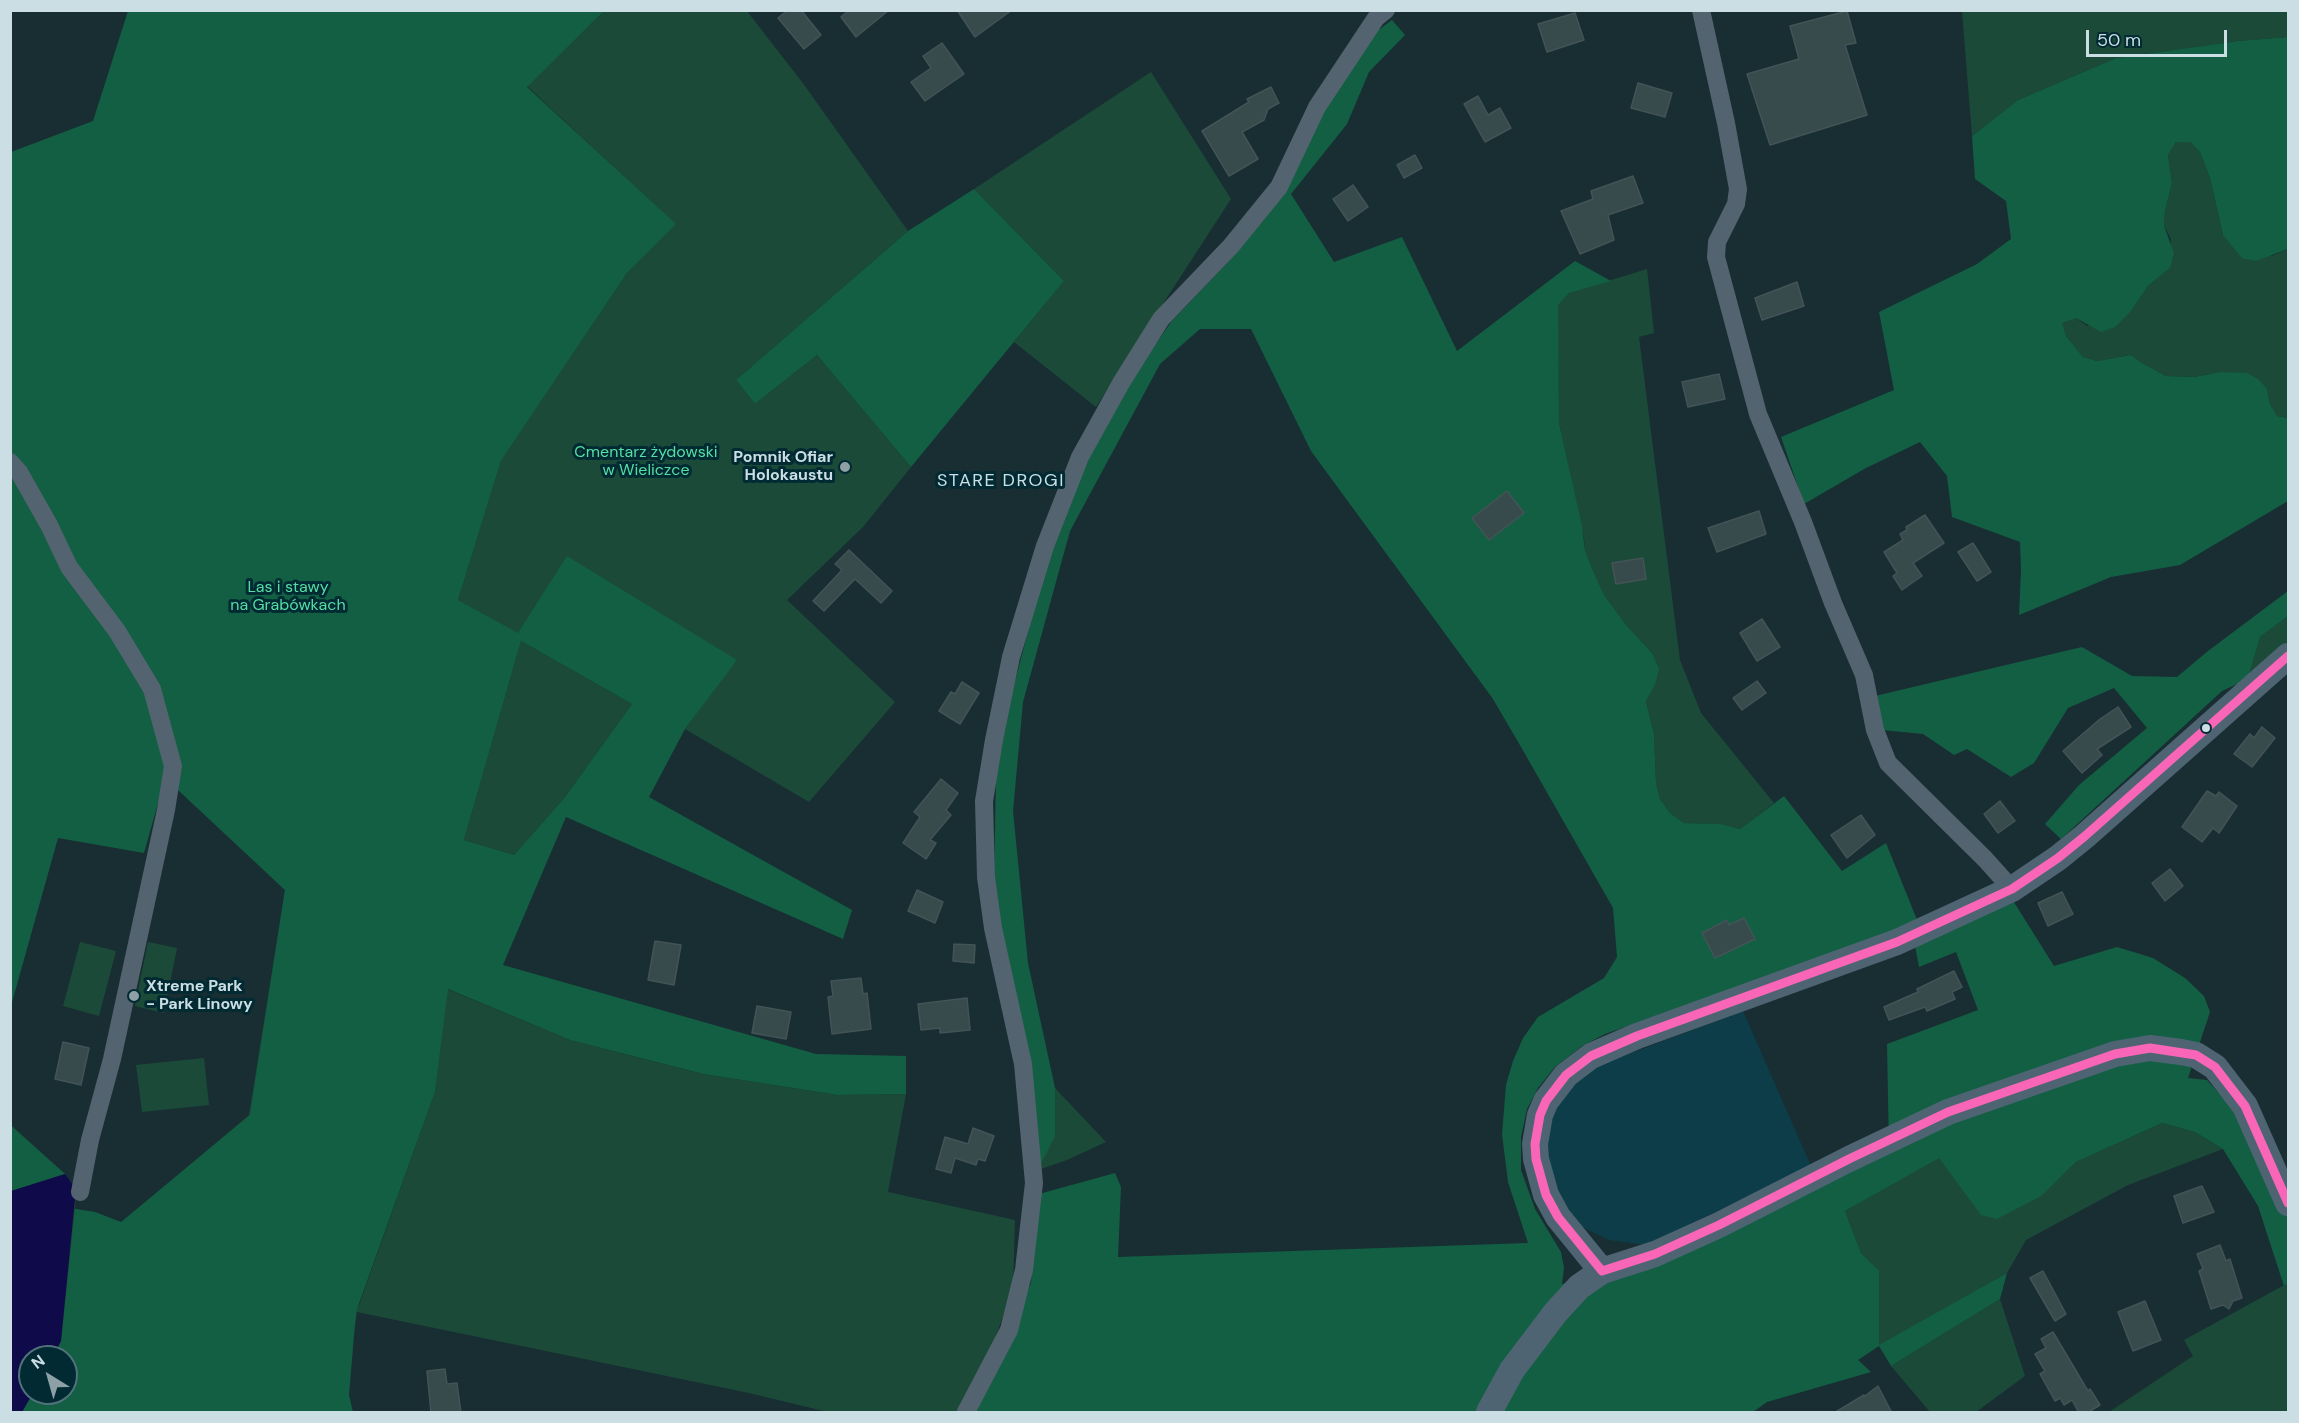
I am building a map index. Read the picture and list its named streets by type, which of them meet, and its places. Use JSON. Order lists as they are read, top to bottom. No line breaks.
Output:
{"districts":["STARE DROGI"],"parks":["Cmentarz żydowski w Wieliczce","Las i stawy na Grabówkach"],"places":["Pomnik Ofiar Holokaustu","Xtreme Park - Park Linowy"],"scale_bar":"50 m","north":"top left"}
